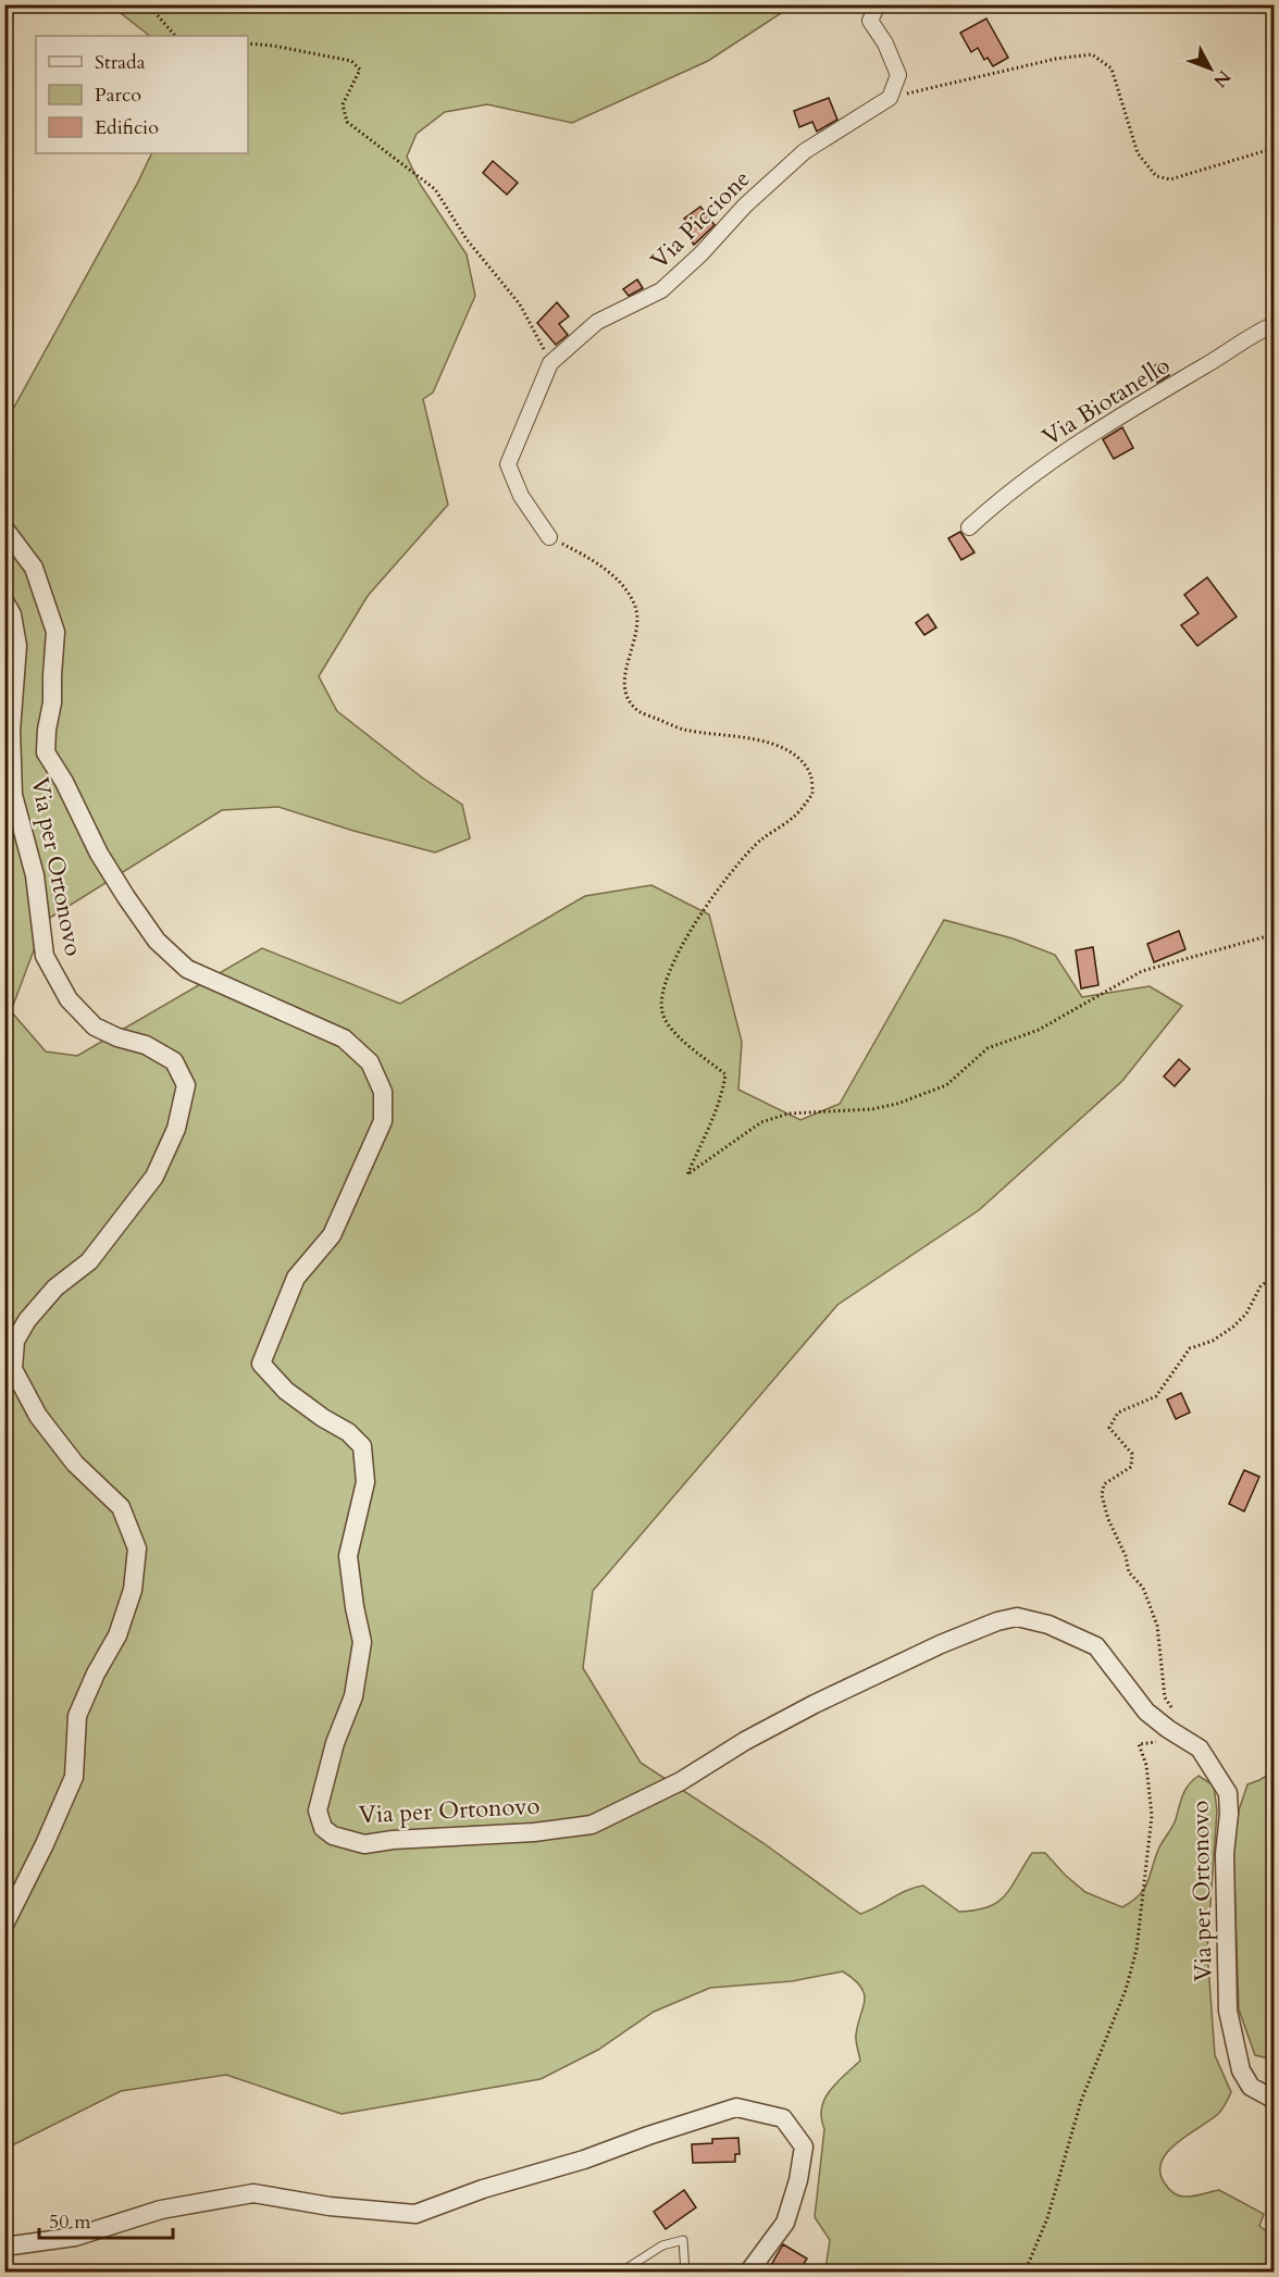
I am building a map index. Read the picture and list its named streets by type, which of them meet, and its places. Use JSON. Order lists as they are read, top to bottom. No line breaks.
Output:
{"streets":{"street":["Via Piccione","Via Biotanello","Via per Ortonovo"]},"legend":["Strada","Parco","Edificio"],"scale_bar":"50 m","north":"bottom right"}
